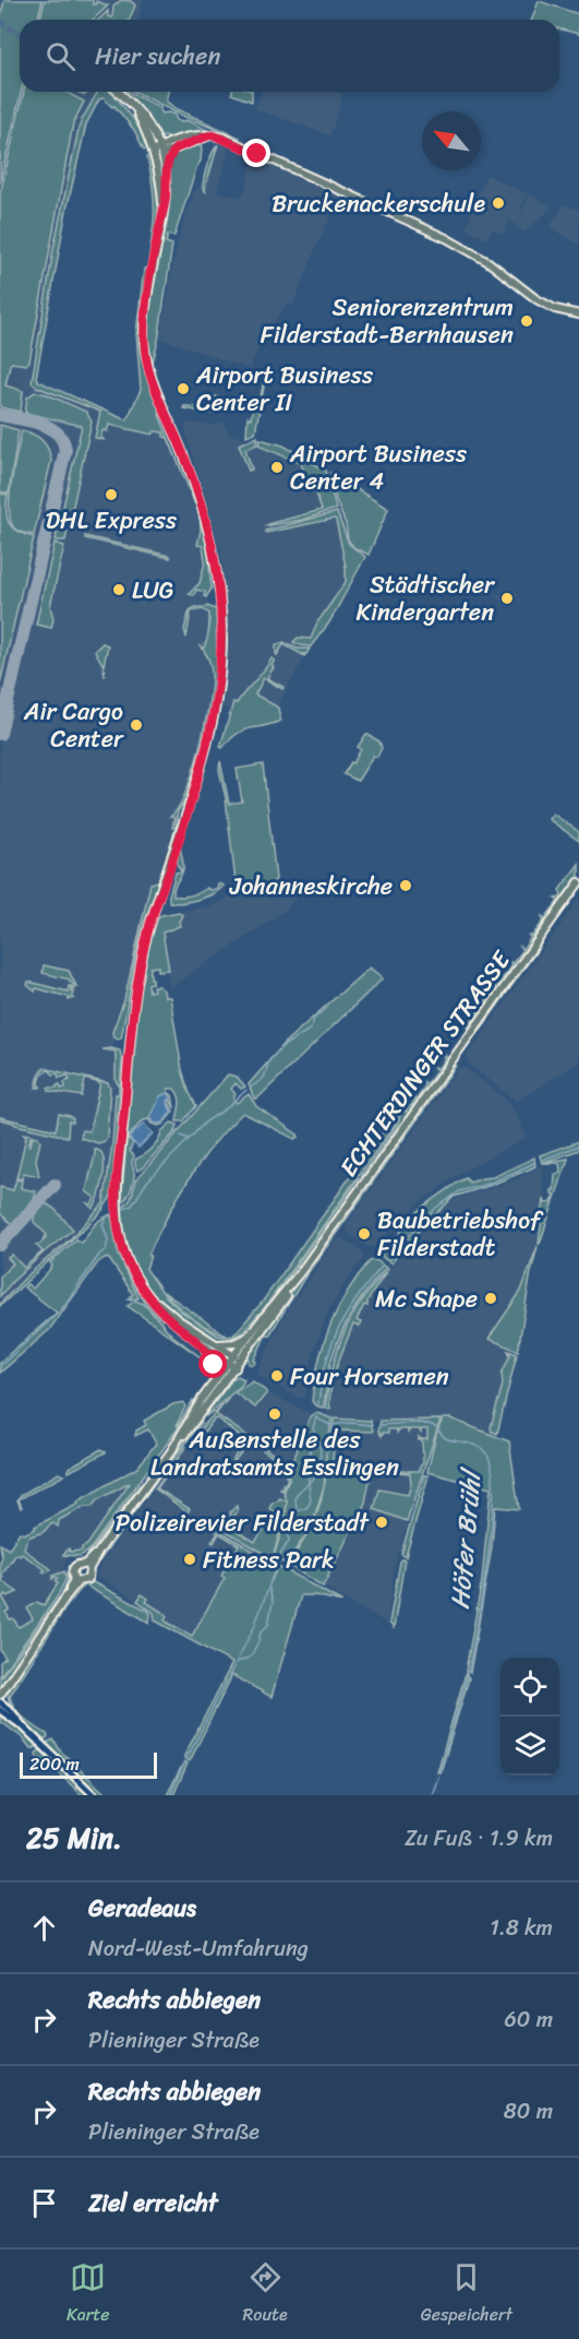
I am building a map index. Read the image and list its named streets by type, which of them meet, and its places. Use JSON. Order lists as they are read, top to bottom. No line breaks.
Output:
{"streets":{"main road":["ECHTERDINGER STRASSE"]},"water":["Höfer Brühl"],"places":["Bruckenackerschule","Seniorenzentrum Filderstadt-Bernhausen","Airport Business Center II","Airport Business Center 4","DHL Express","LUG","Städtischer Kindergarten","Air Cargo Center","Johanneskirche","Baubetriebshof Filderstadt","Mc Shape","Four Horsemen","Außenstelle des Landratsamts Esslingen","Polizeirevier Filderstadt","Fitness Park"],"scale_bar":"200 m","north":"top left","page":{"search":"Hier suchen","scale":"200 m","heading":["25 Min.","Zu Fuß · 1.9 km"],"list":[["Geradeaus","Nord-West-Umfahrung","1.8 km"],["Rechts abbiegen","Plieninger Straße","60 m"],["Rechts abbiegen","Plieninger Straße","80 m"],"Ziel erreicht"],"nav":["Karte","Route","Gespeichert"]}}
